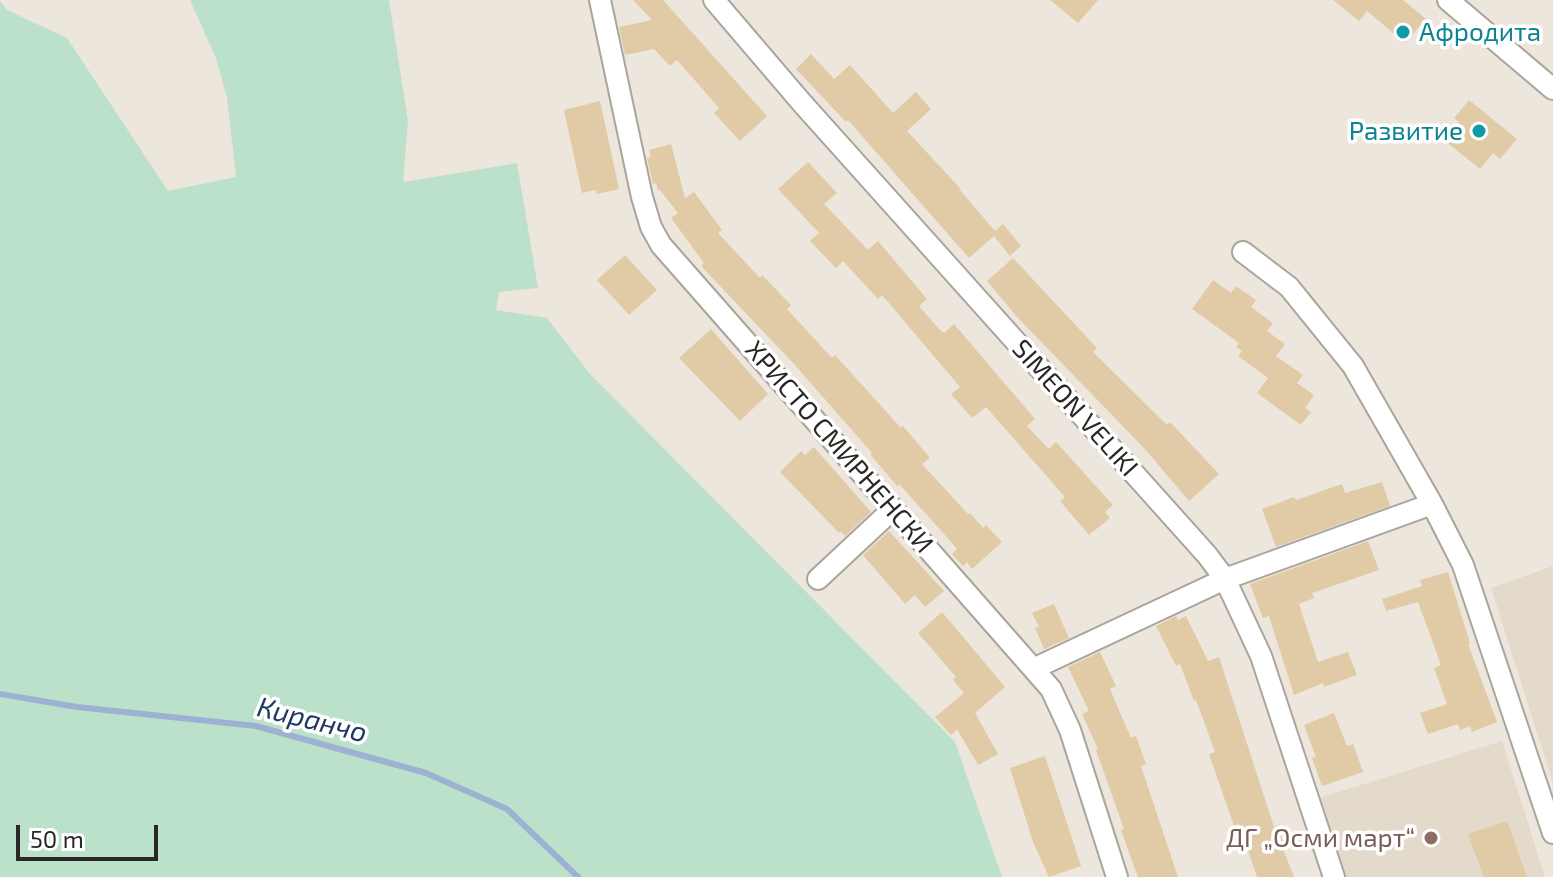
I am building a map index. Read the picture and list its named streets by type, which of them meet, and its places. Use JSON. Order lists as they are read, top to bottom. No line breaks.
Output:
{"streets":{"street":["SIMEON VELIKI","ХРИСТО СМИРНЕНСКИ"]},"water":["Киранчо"],"places":["Афродита","Развитие","ДГ „Осми март“"],"scale_bar":"50 m"}
